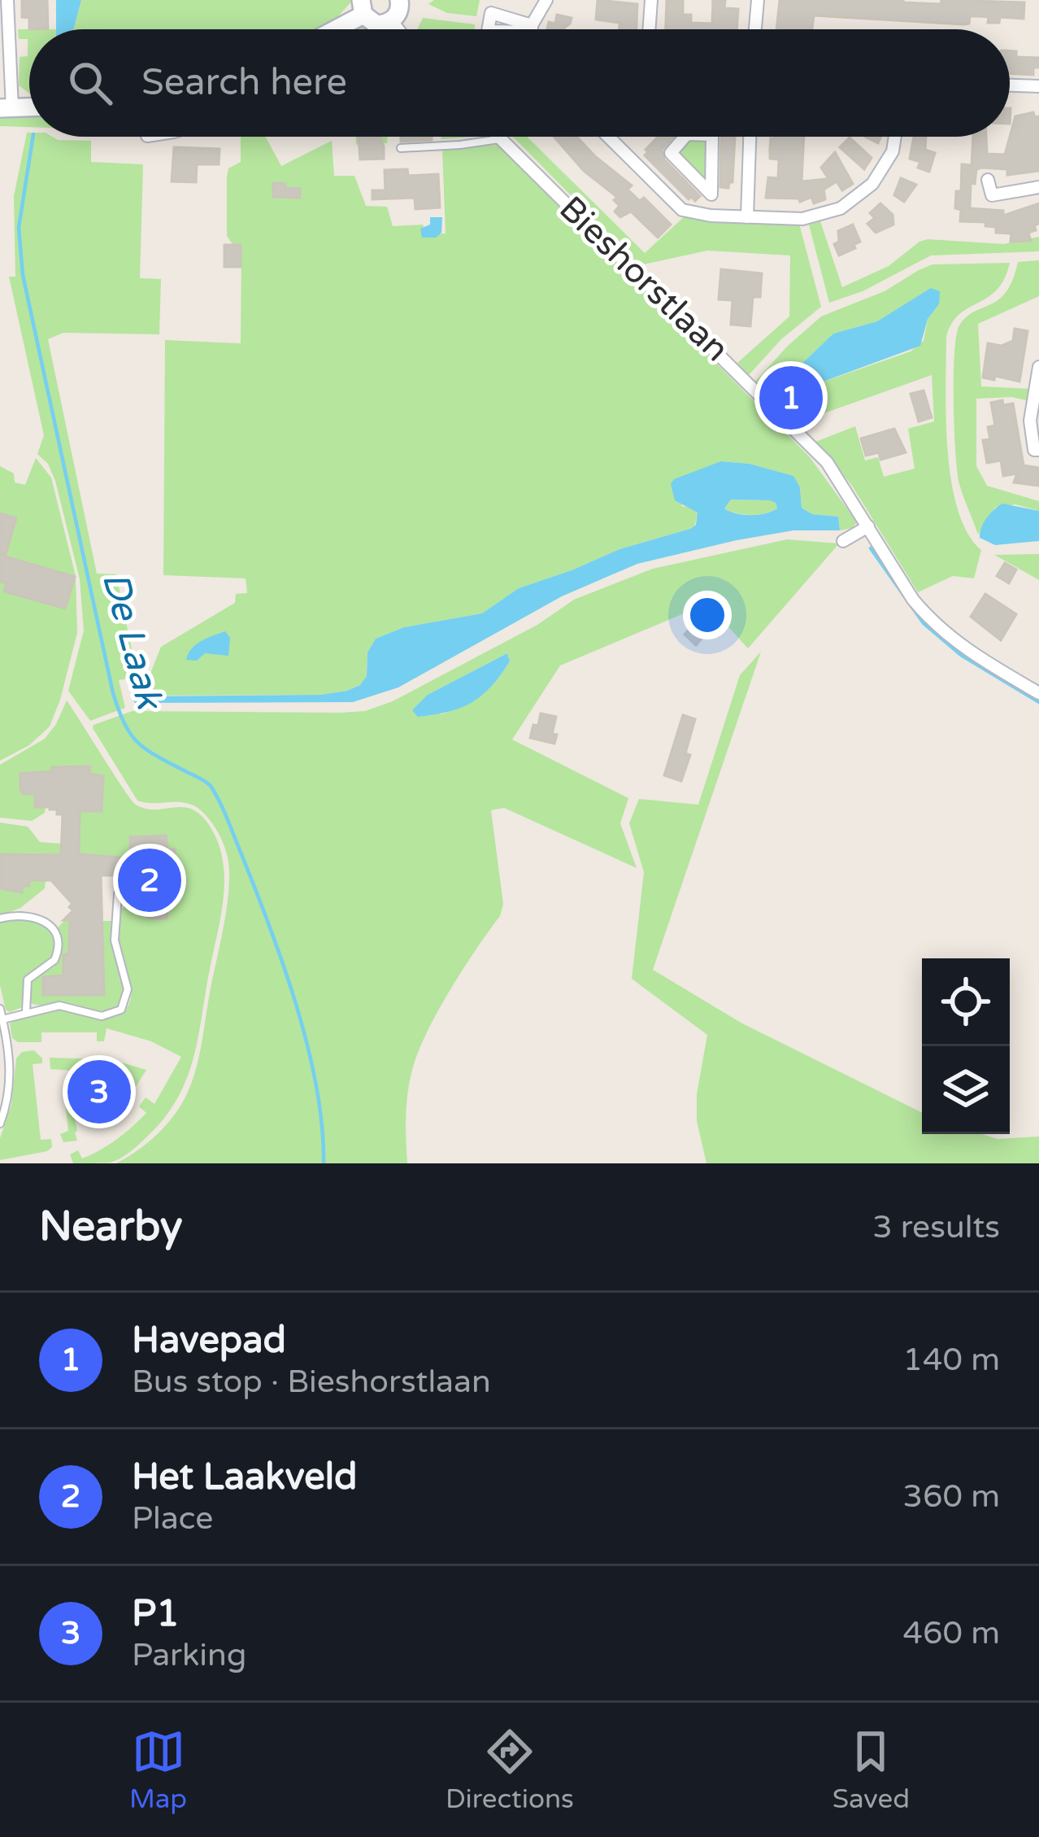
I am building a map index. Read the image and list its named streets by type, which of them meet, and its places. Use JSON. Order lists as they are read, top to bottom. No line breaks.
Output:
{"streets":{"street":["Bieshorstlaan"]},"water":["De Laak"],"page":{"search":"Search here","pins":["1","2","3"],"heading":["Nearby","3 results"],"list":[{"mark":"1","name":"Havepad","note":"Bus stop · Bieshorstlaan","value":"140 m"},{"mark":"2","name":"Het Laakveld","note":"Place","value":"360 m"},{"mark":"3","name":"P1","note":"Parking","value":"460 m"}],"nav":["Map","Directions","Saved"]}}
